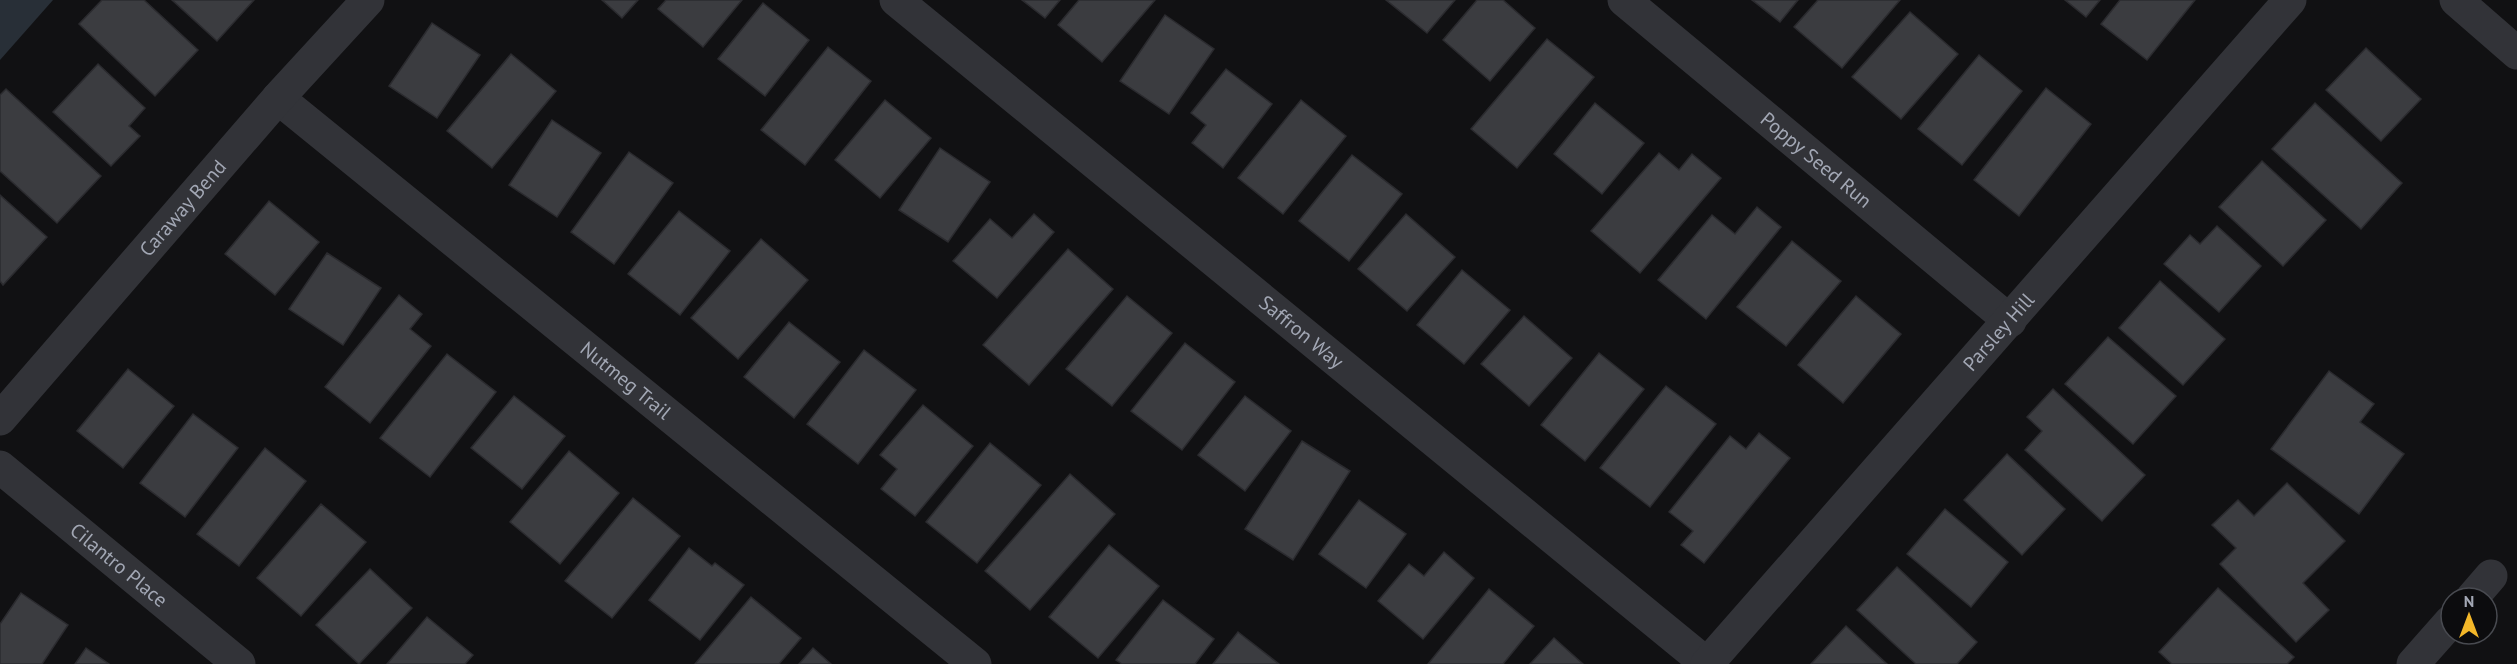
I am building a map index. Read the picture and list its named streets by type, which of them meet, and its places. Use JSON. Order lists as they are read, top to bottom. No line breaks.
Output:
{"streets":{"street":["Poppy Seed Run","Caraway Bend","Saffron Way","Parsley Hill","Nutmeg Trail","Cilantro Place"]},"crossings":[["Poppy Seed Run","Parsley Hill"],["Caraway Bend","Nutmeg Trail"],["Saffron Way","Parsley Hill"]],"north":"top"}
